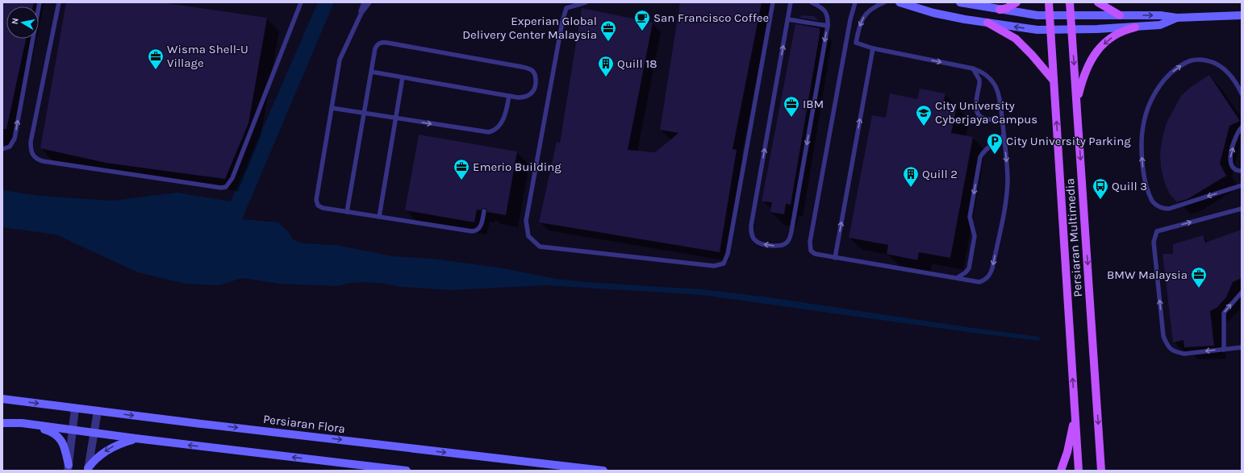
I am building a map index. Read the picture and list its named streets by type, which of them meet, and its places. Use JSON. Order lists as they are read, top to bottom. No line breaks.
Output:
{"streets":{"main road":["Persiaran Multimedia","Persiaran Flora"]},"places":{"cafe":["San Francisco Coffee"],"office":["Experian Global Delivery Center Malaysia","Wisma Shell-U Village","IBM","Emerio Building","BMW Malaysia"],"building":["Quill 18","Quill 2"],"school or university":["City University Cyberjaya Campus"],"parking":["City University Parking"],"bus stop":["Quill 3"]},"north":"left"}
